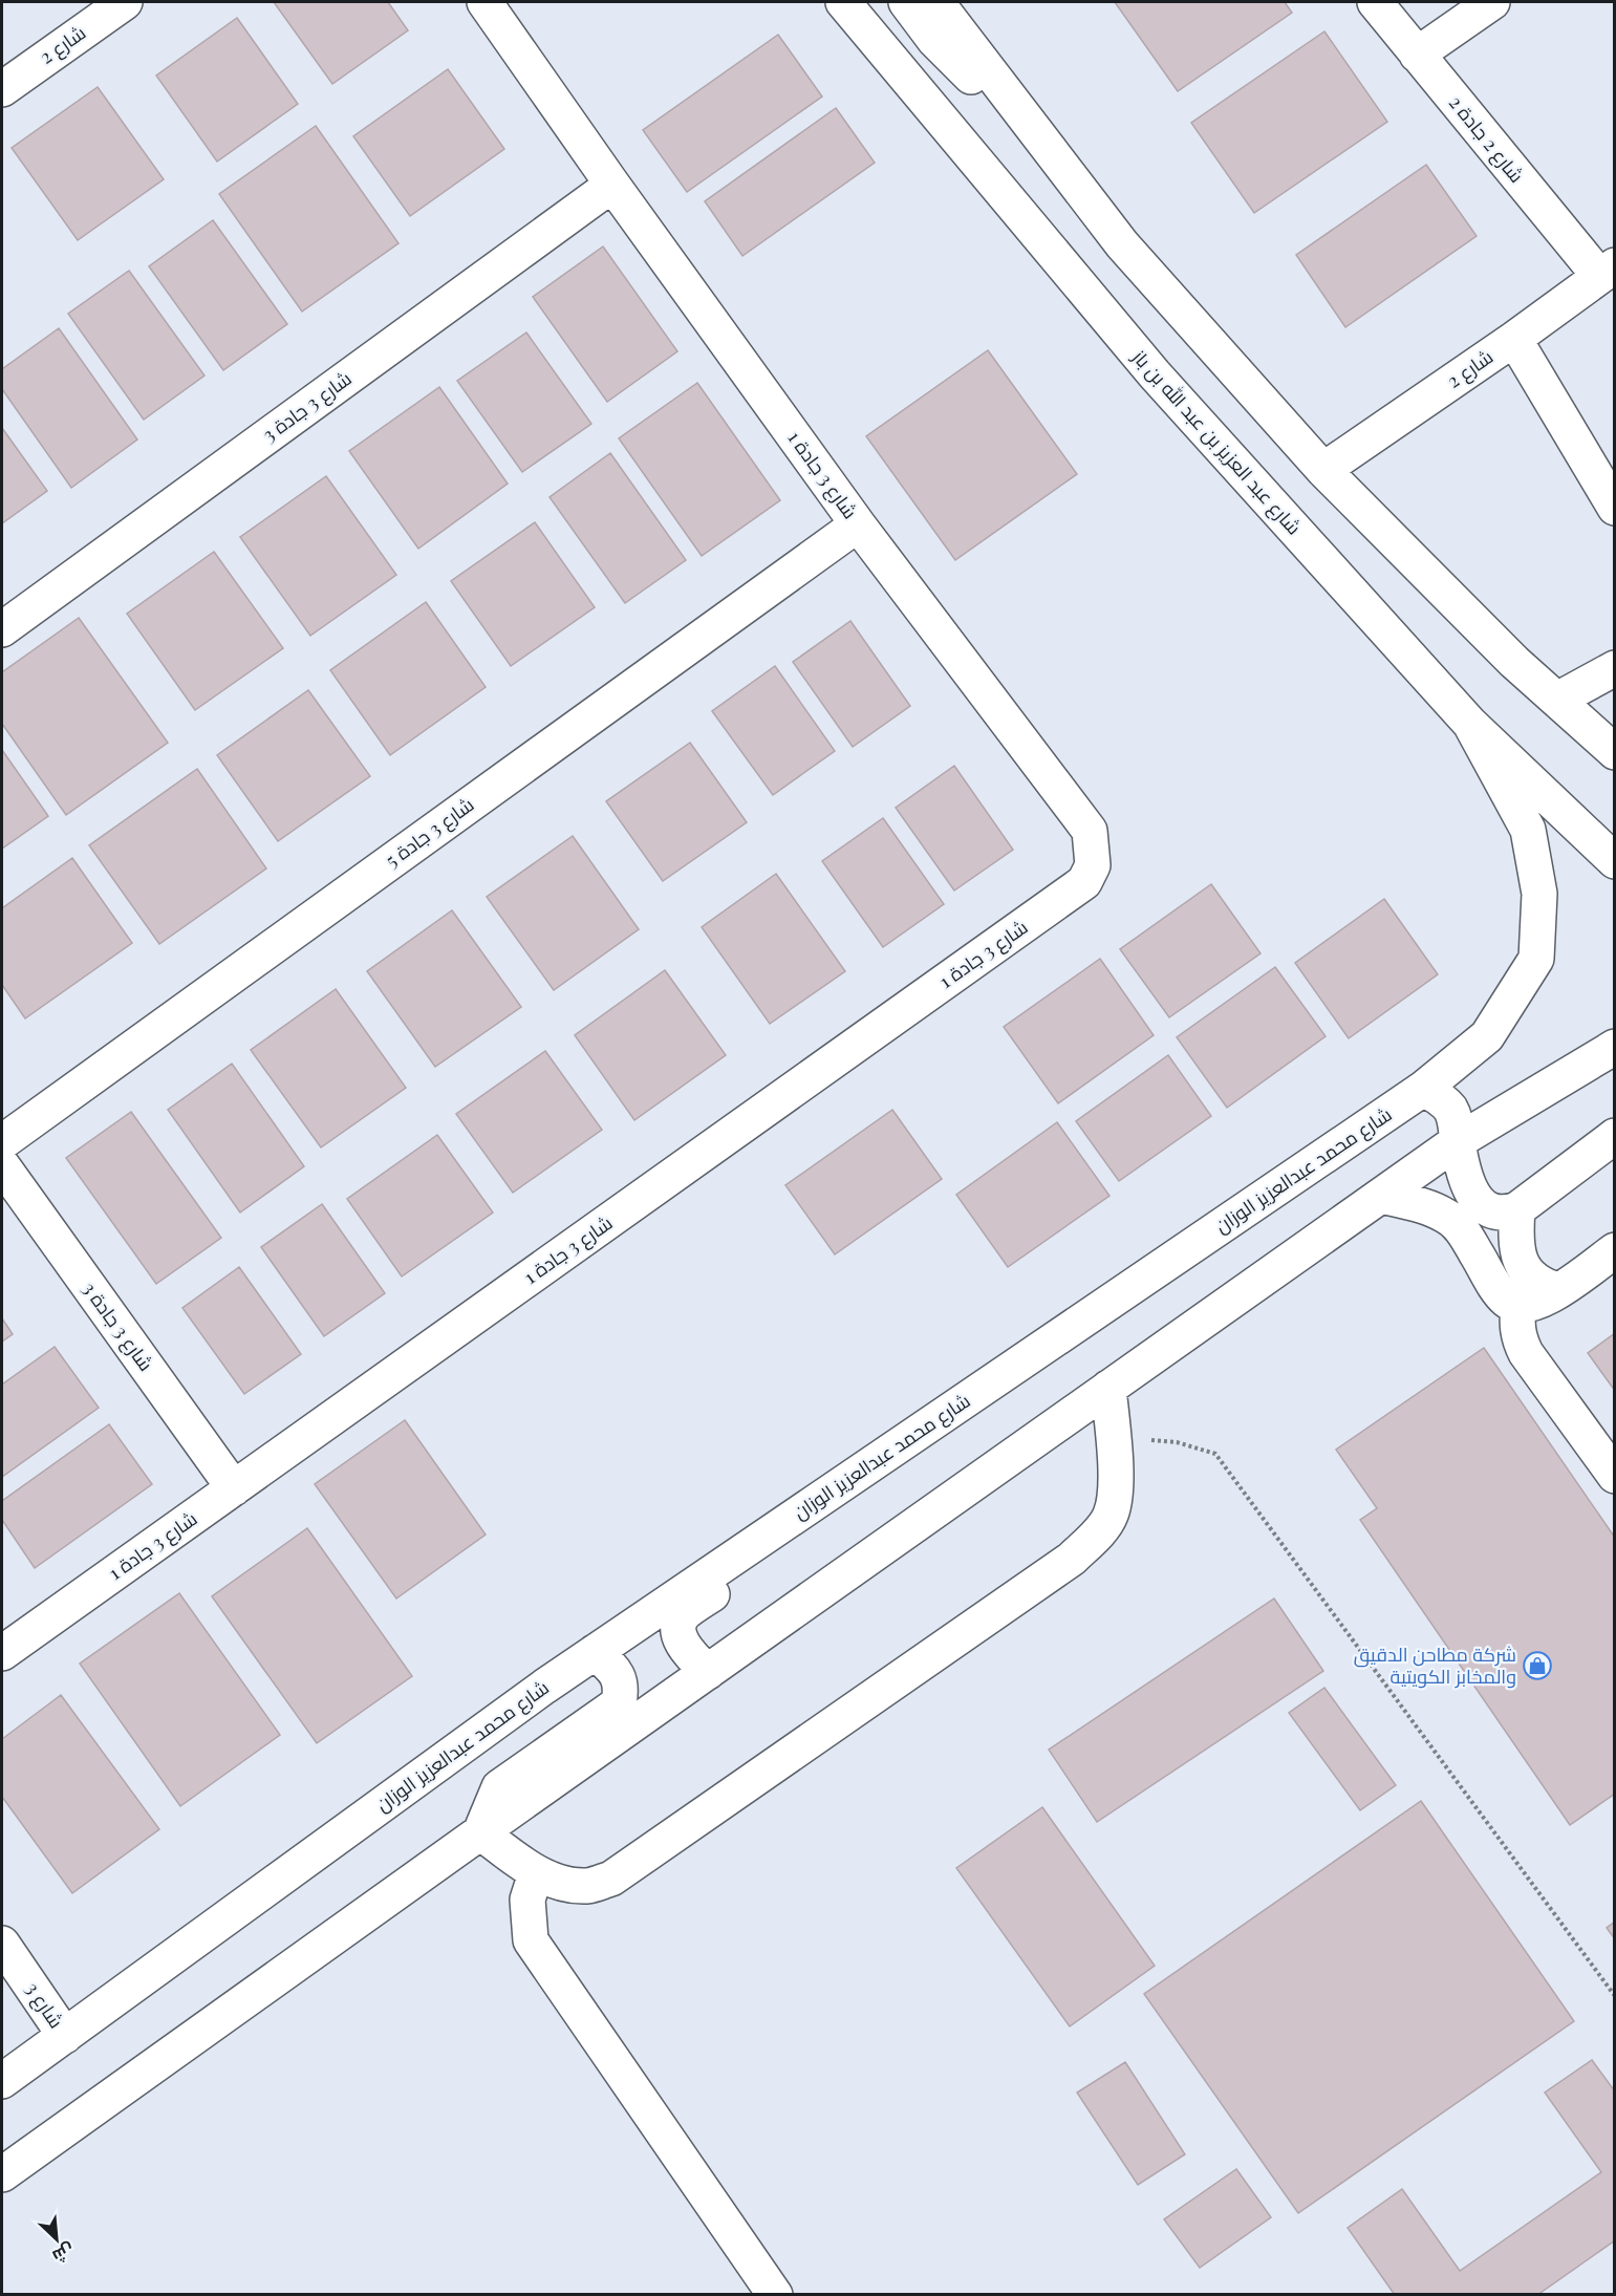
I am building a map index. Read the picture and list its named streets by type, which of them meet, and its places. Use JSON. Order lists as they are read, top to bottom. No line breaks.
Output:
{"streets":{"street":["شارع 2","شارع 2 جادة 2","شارع 3 جادة 3","شارع عبد العزيز بن عبد الله بن باز","شارع 3 جادة 1","شارع 3 جادة 5","شارع محمد عبدالعزيز الوزان","شارع 3"]},"crossings":[["شارع 2","شارع 2 جادة 2"],["شارع 3 جادة 3","شارع 3 جادة 1"],["شارع عبد العزيز بن عبد الله بن باز","شارع محمد عبدالعزيز الوزان"],["شارع 3 جادة 1","شارع 3 جادة 5"],["شارع محمد عبدالعزيز الوزان","شارع 3"]],"places":{"shop":["شركة مطاحن الدقيق والمخابز الكويتية"]},"north":"bottom right"}
